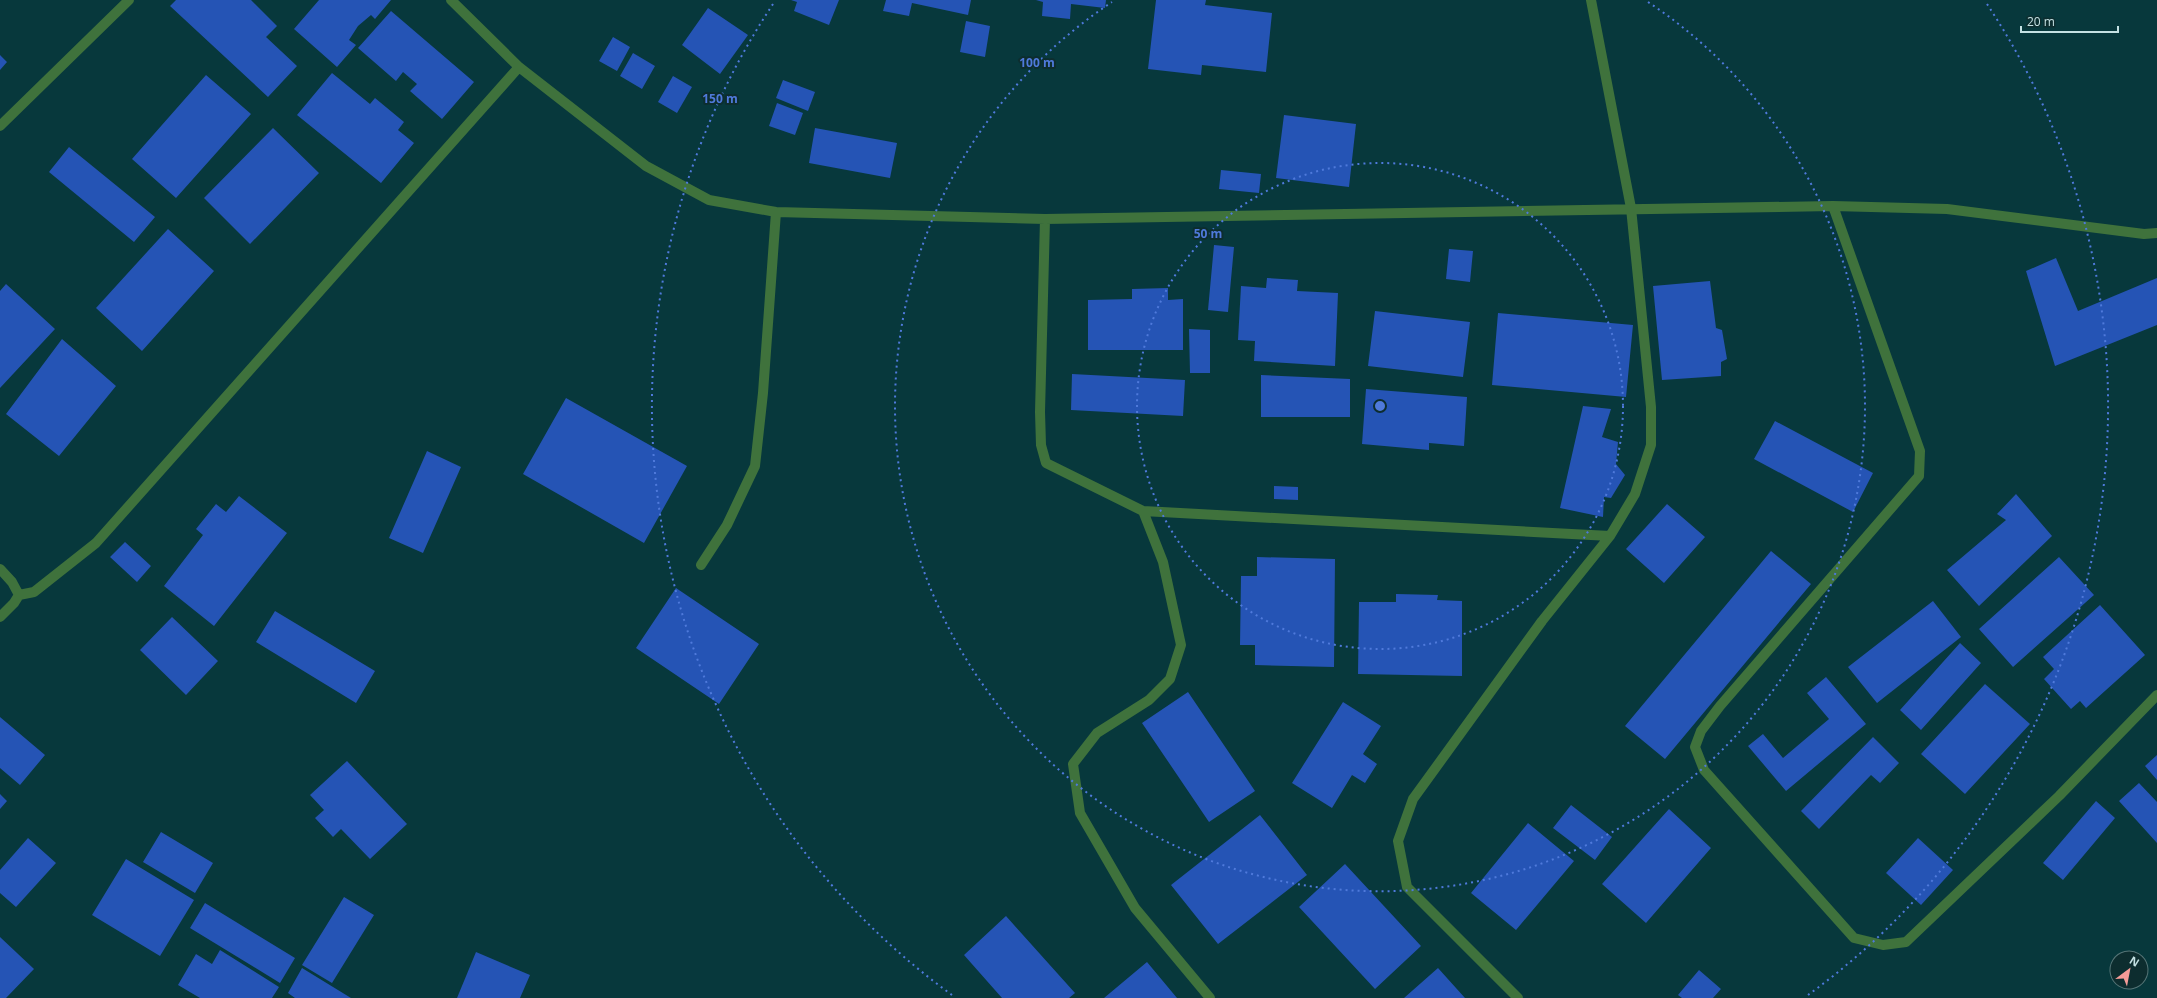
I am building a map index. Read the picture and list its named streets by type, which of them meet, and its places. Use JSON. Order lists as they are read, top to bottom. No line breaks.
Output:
{"scale_bar":"20 m","north":"top right","rings":["100 m","150 m","50 m"]}
